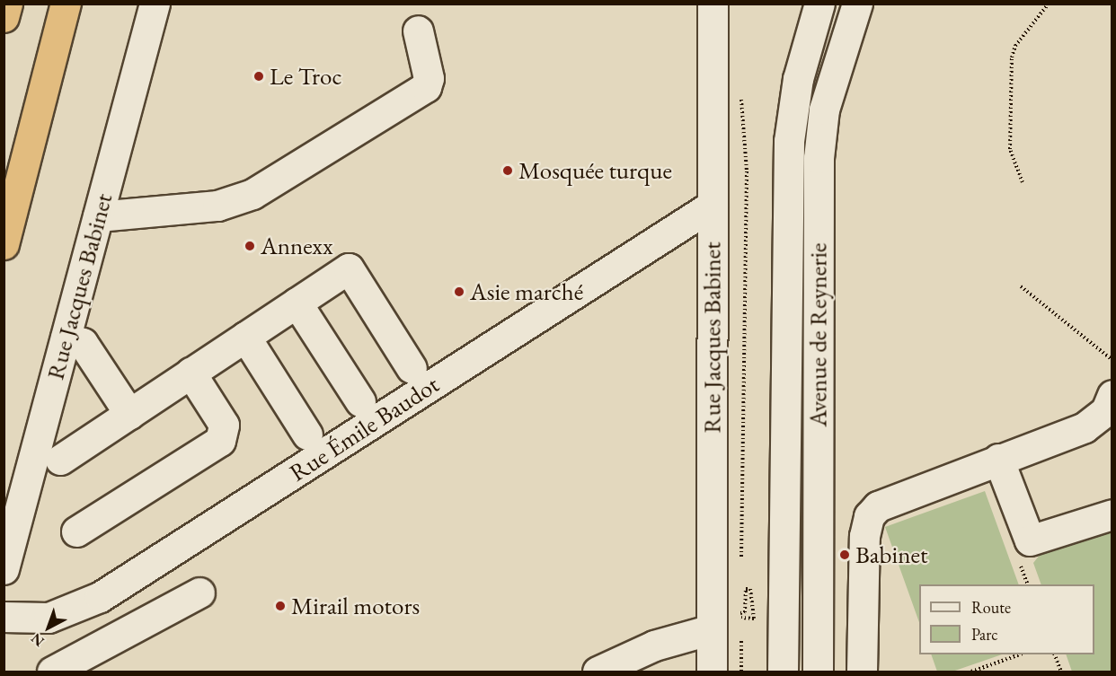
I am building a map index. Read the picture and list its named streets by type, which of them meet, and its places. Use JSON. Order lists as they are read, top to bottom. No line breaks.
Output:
{"streets":{"street":["Rue Jacques Babinet","Avenue de Reynerie","Rue Émile Baudot"]},"crossings":[["Rue Jacques Babinet","Rue Émile Baudot"]],"places":["Le Troc","Mosquée turque","Annexx","Asie marché","Babinet","Mirail motors"],"legend":["Route","Parc"],"north":"bottom left"}
